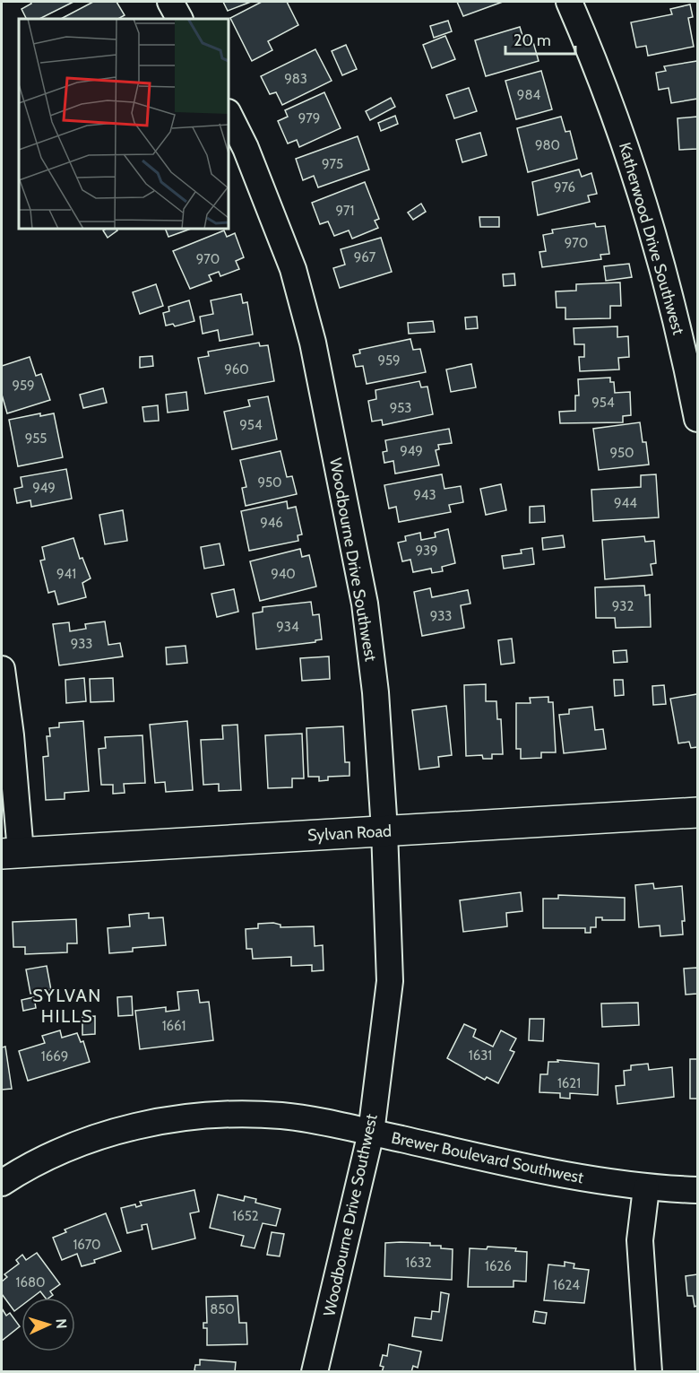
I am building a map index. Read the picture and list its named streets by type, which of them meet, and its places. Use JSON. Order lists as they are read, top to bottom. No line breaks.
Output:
{"streets":{"main road":["Sylvan Road"],"street":["Katherwood Drive Southwest","Woodbourne Drive Southwest","Brewer Boulevard Southwest"]},"crossings":[["Woodbourne Drive Southwest","Sylvan Road"],["Woodbourne Drive Southwest","Brewer Boulevard Southwest"]],"districts":["SYLVAN HILLS"],"house_numbers":["983","984","979","980","975","976","971","970","967","970","959","960","959","954","953","954","955","949","950","950","949","943","944","946","939","941","940","932","933","934","933","1661","1631","1669","1621","1652","1670","1632","1626","1680","1624","850"],"scale_bar":"20 m","north":"right"}
